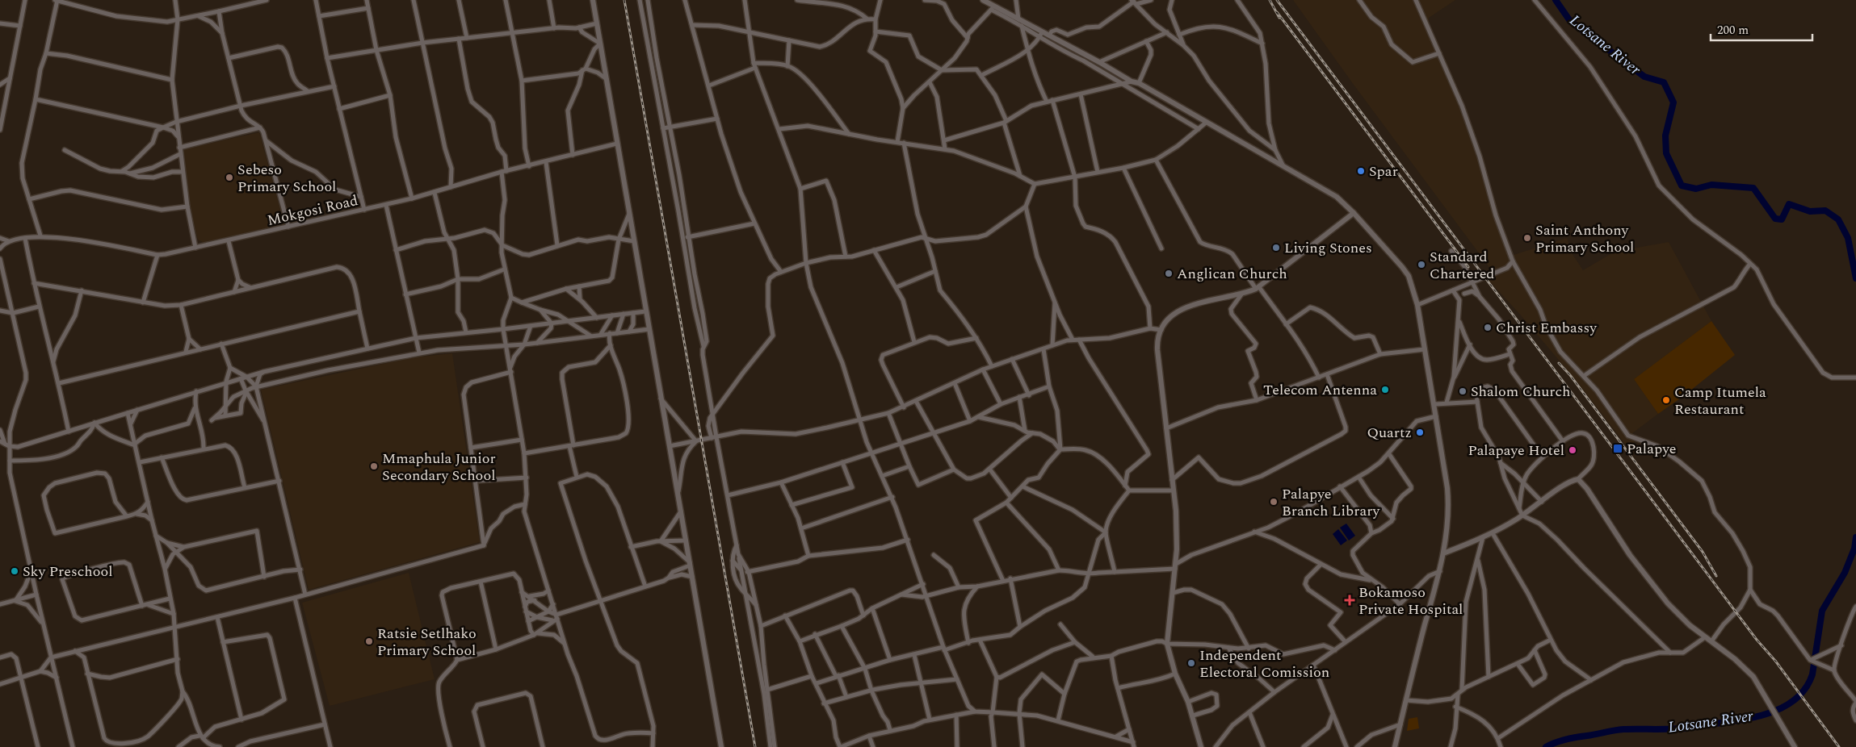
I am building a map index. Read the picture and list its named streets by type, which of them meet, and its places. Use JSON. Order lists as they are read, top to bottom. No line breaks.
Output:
{"streets":{"street":["Mokgosi Road"]},"water":["Lotsane River"],"places":{"other":["Spar","Sebeso Primary School","Saint Anthony Primary School","Living Stones","Standard Chartered","Anglican Church","Christ Embassy","Telecom Antenna","Shalom Church","Camp Itumela Restaurant","Quartz","Palapaye Hotel","Mmaphula Junior Secondary School","Palapye Branch Library","Sky Preschool","Ratsie Setlhako Primary School","Independent Electoral Comission"],"transit":["Palapye"],"health":["Bokamoso Private Hospital"]},"scale_bar":"200 m"}
